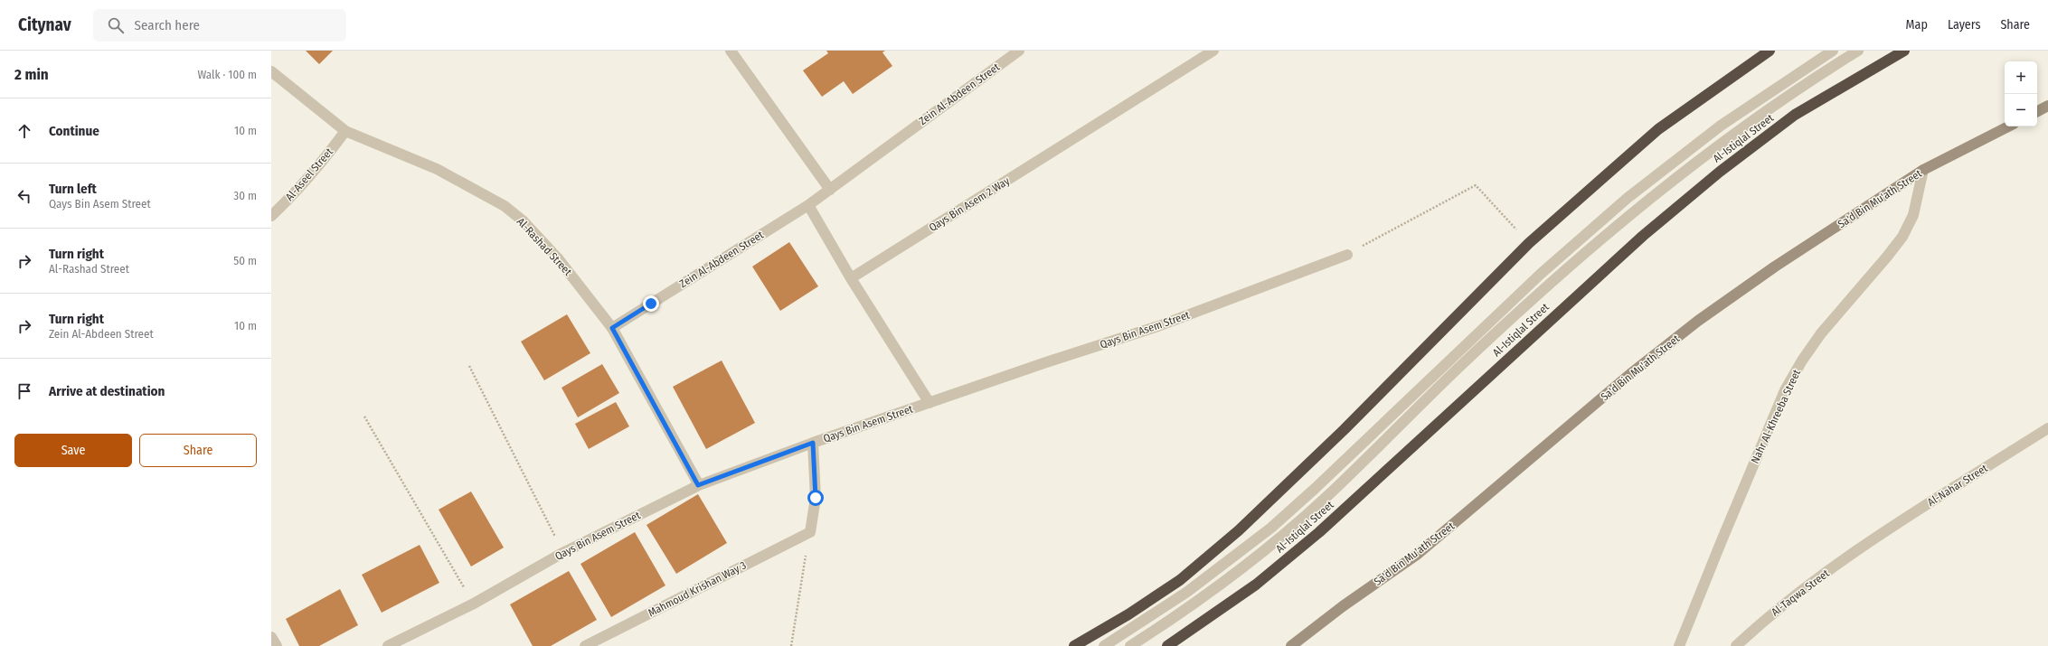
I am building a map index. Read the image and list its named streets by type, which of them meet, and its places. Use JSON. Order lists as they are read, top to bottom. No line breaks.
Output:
{"streets":{"highway":["Al-Istiqlal Street"],"street":["Zein Al-Abdeen Street","Al-Aseel Street","Sa'd Bin Mu'ath Street","Qays Bin Asem 2 Way","Al-Rashad Street","Qays Bin Asem Street","Nahr Al-Khreeba Street","Al-Nahar Street","Mahmoud Krishan Way 3","Al-Taqwa Street"]},"crossings":[["Zein Al-Abdeen Street","Al-Rashad Street"],["Al-Aseel Street","Al-Rashad Street"],["Sa'd Bin Mu'ath Street","Nahr Al-Khreeba Street"],["Al-Rashad Street","Qays Bin Asem Street"],["Al-Nahar Street","Al-Taqwa Street"]],"page":{"header":"Citynav","search":"Search here","nav":["Map","Layers","Share"],"heading":["2 min","Walk · 100 m"],"map_buttons":["+","−"],"list":[["Continue","10 m"],["Turn left","Qays Bin Asem Street","30 m"],["Turn right","Al-Rashad Street","50 m"],["Turn right","Zein Al-Abdeen Street","10 m"],"Arrive at destination"],"buttons":["Save","Share"]}}
